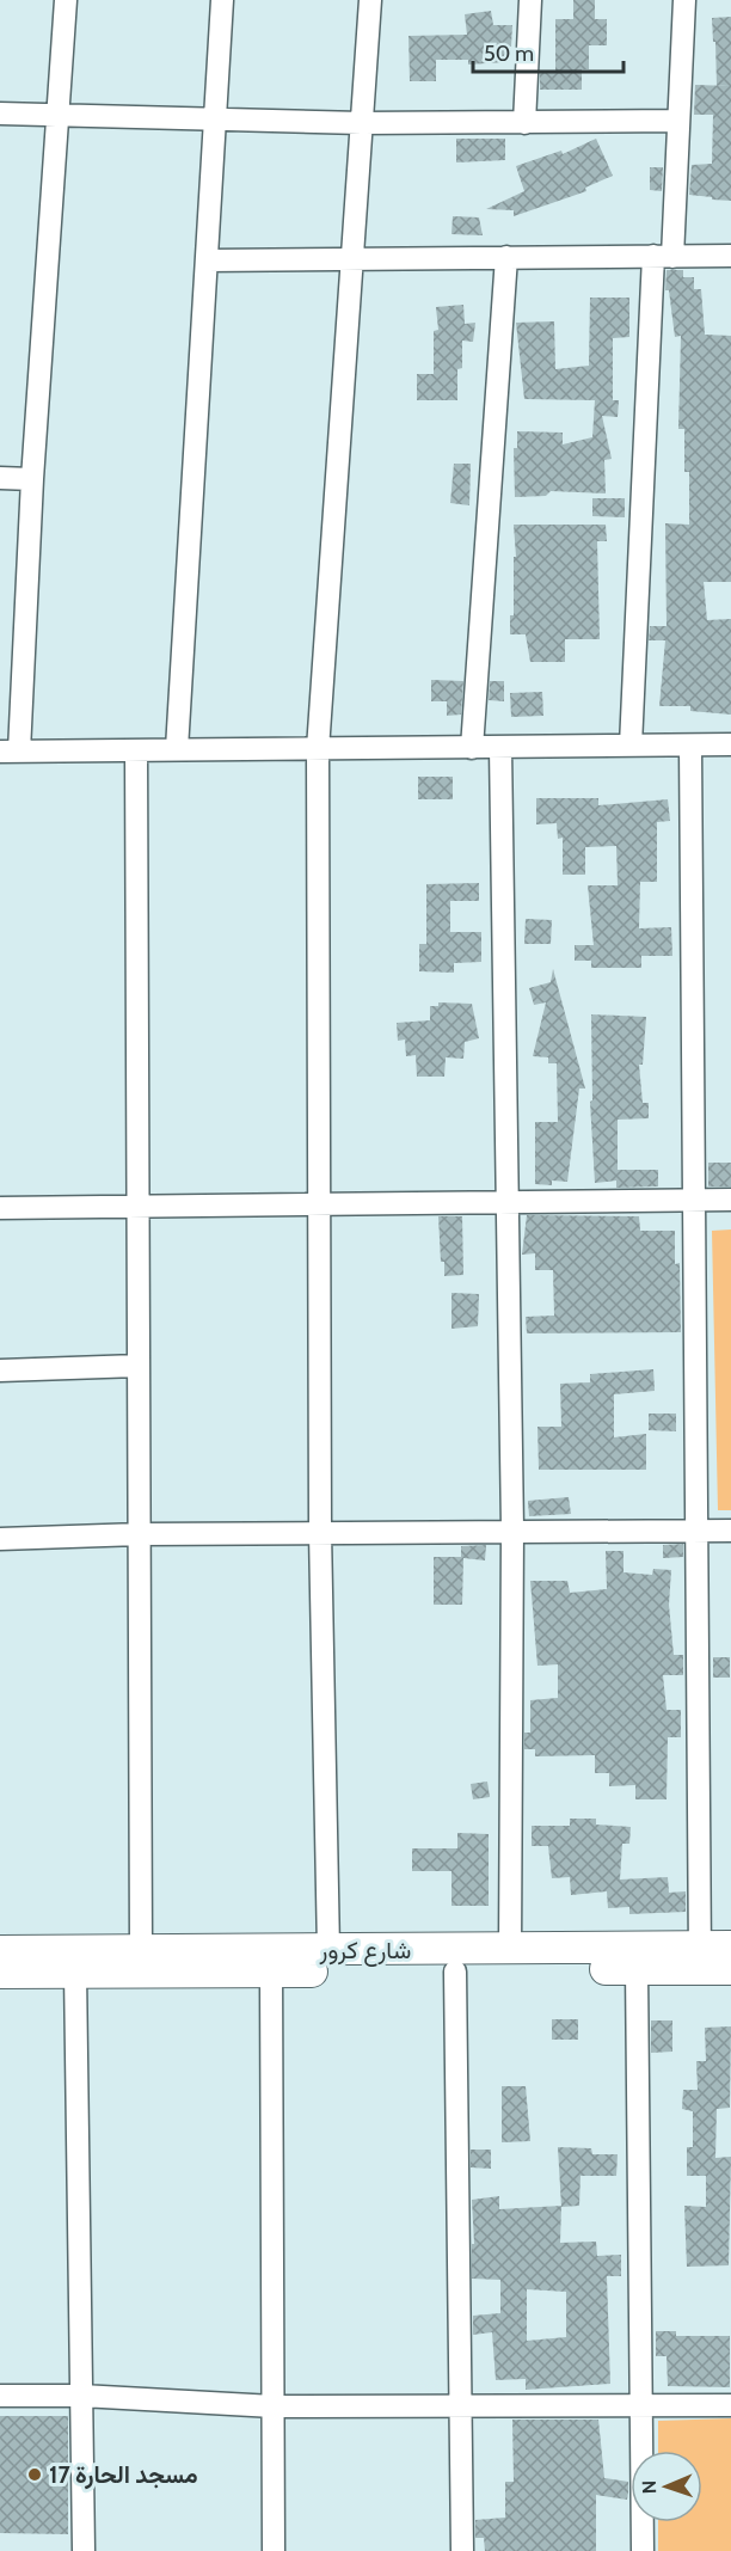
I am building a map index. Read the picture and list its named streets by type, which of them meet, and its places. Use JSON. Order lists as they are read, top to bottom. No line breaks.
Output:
{"streets":{"main road":["شارع كرور"]},"places":["مسجد الحارة 17"],"scale_bar":"50 m","north":"left"}
